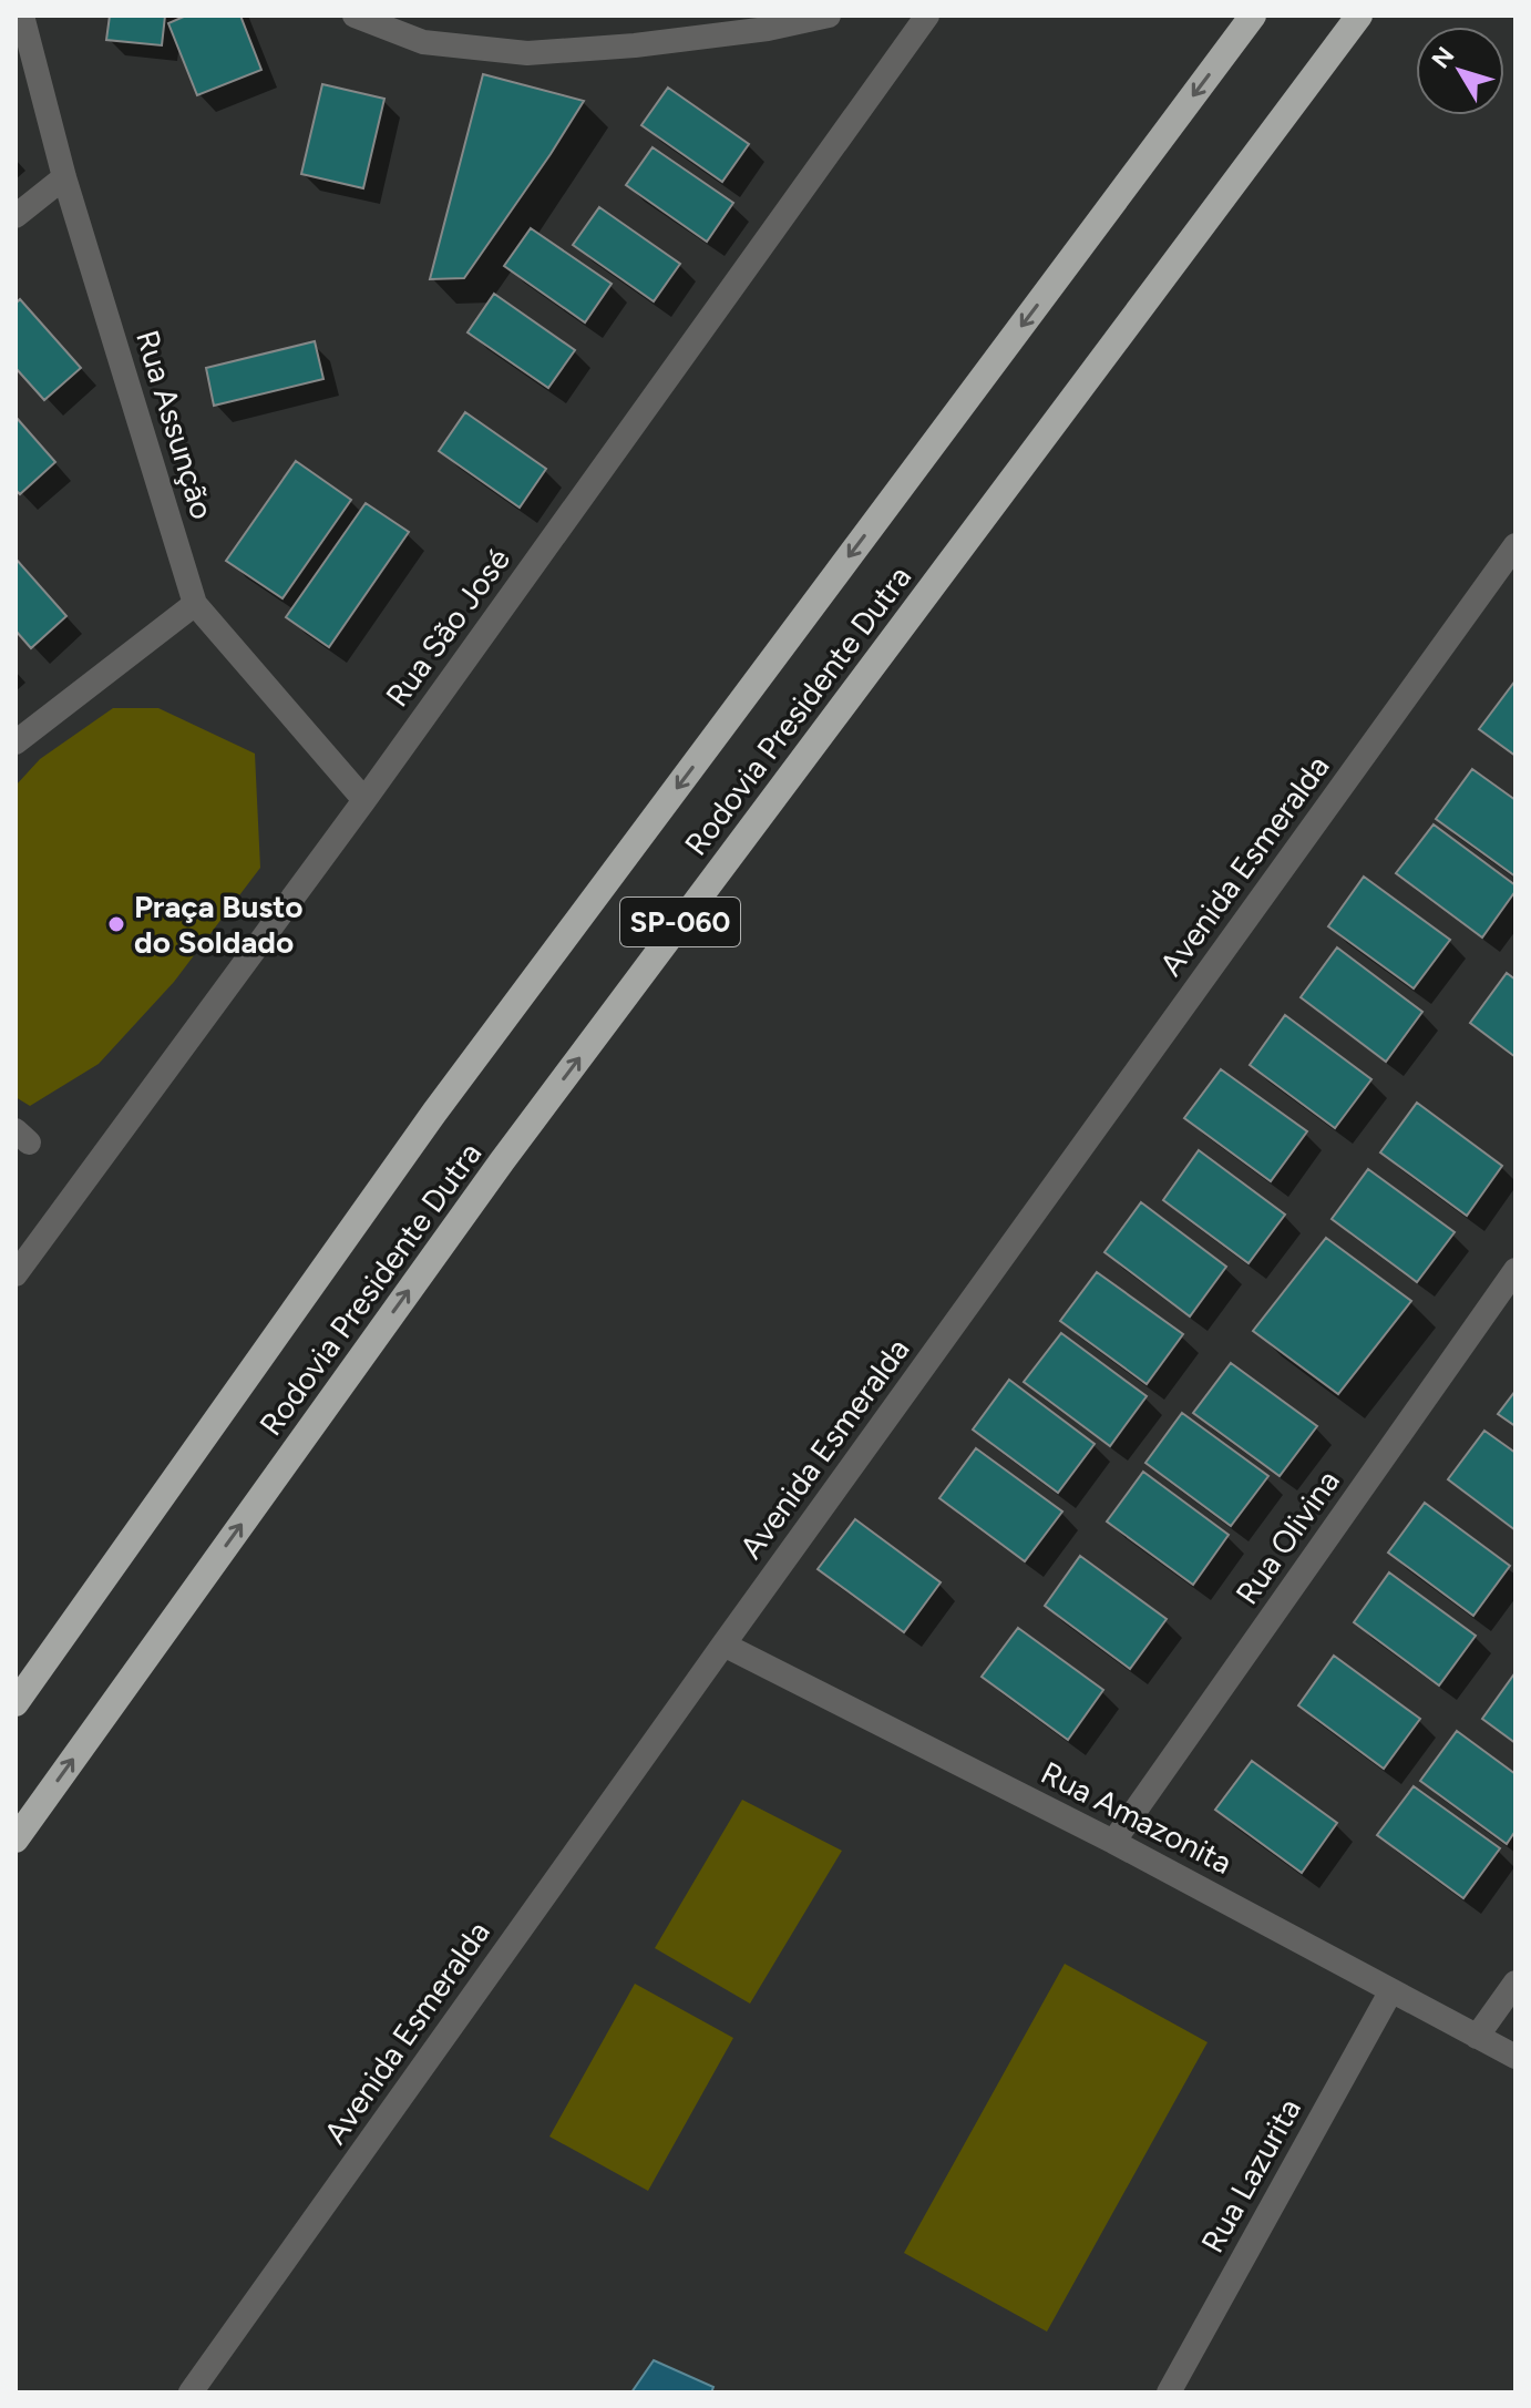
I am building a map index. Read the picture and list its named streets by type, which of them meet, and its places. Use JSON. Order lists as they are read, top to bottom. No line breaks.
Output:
{"streets":{"highway":["Rodovia Presidente Dutra","SP-060"],"street":["Rua Assunção","Rua São José","Avenida Esmeralda","Rua Olivina","Rua Amazonita","Rua Lazurita"]},"crossings":[["Rua Assunção","Rua São José"],["Avenida Esmeralda","Rua Amazonita"],["Rua Olivina","Rua Amazonita"],["Rua Amazonita","Rua Lazurita"]],"places":["Praça Busto do Soldado"],"north":"top left"}
